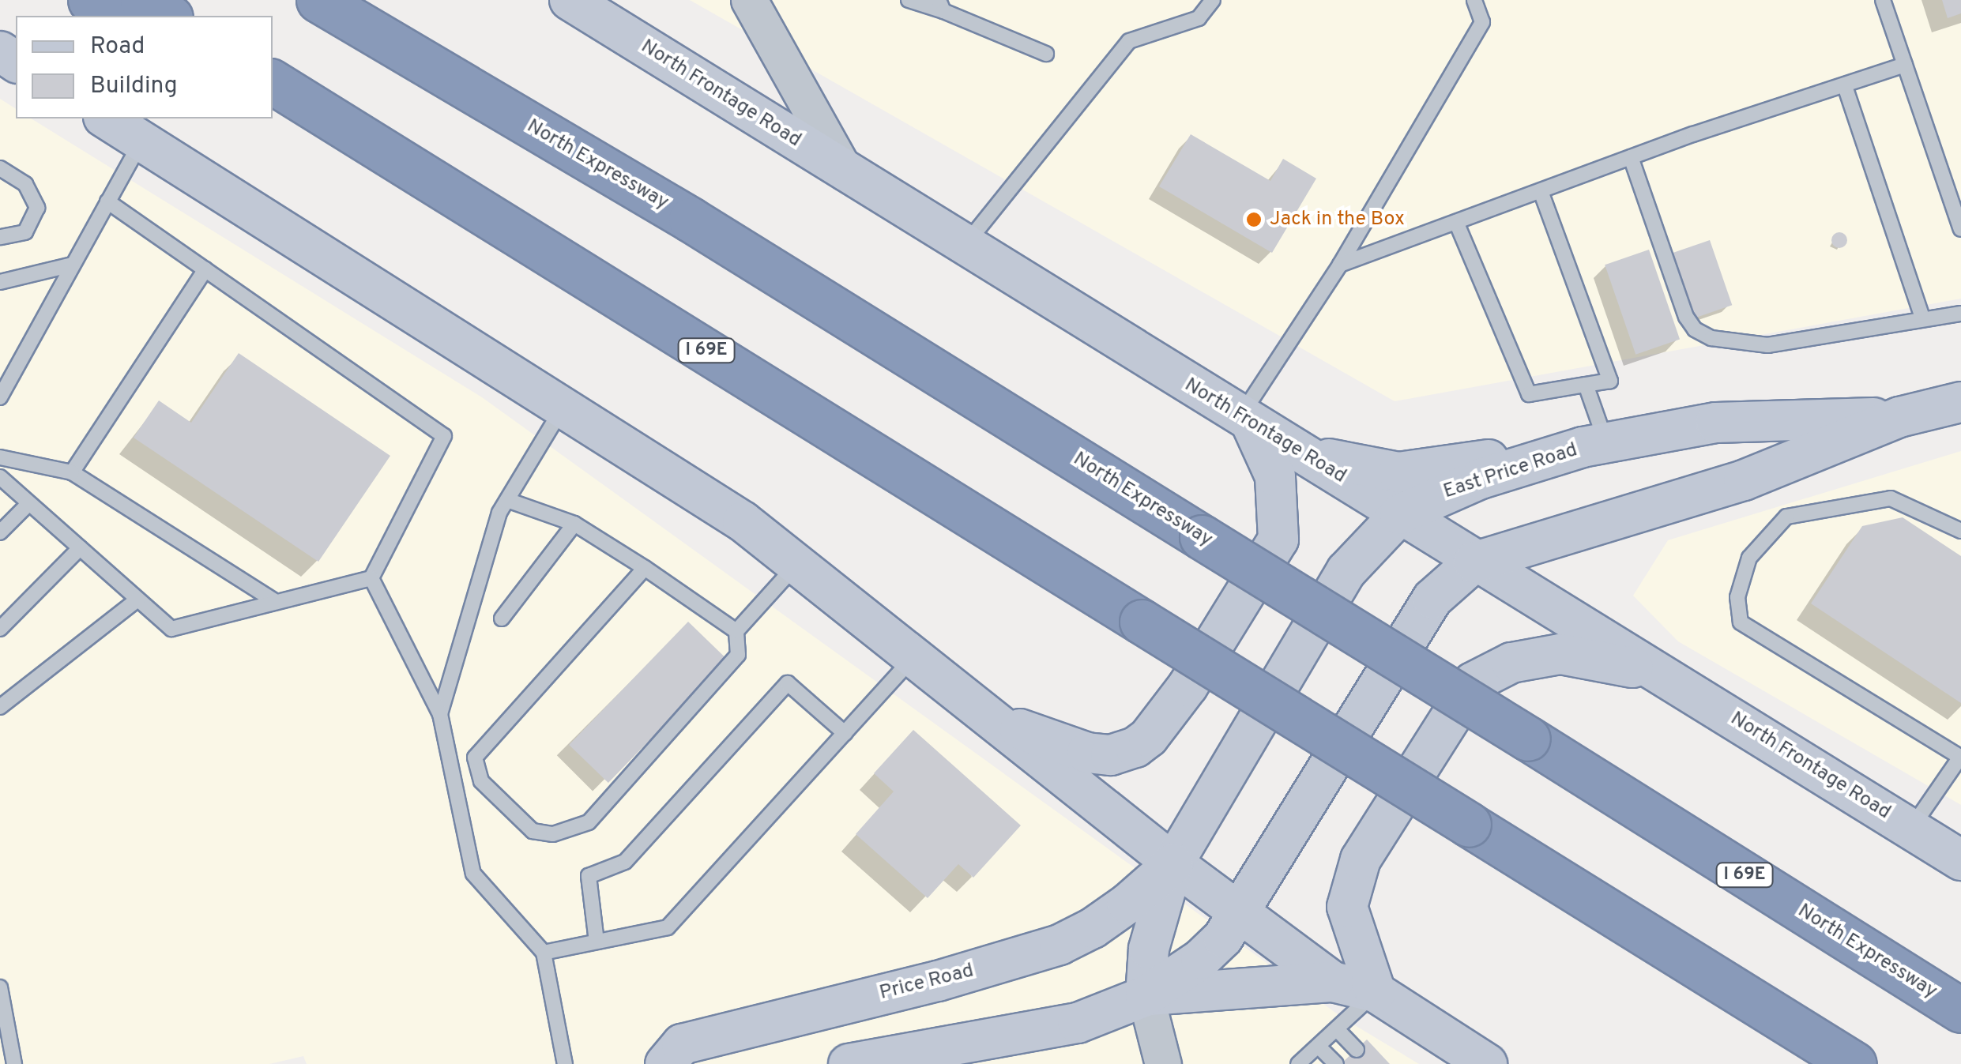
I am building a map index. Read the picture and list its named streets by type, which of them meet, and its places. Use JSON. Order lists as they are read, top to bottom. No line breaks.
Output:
{"streets":{"highway":["North Expressway","I 69E"],"main road":["North Frontage Road","East Price Road","Price Road"]},"crossings":[["North Frontage Road","East Price Road"],["East Price Road","Price Road"]],"places":["Jack in the Box"],"legend":["Road","Building"]}
